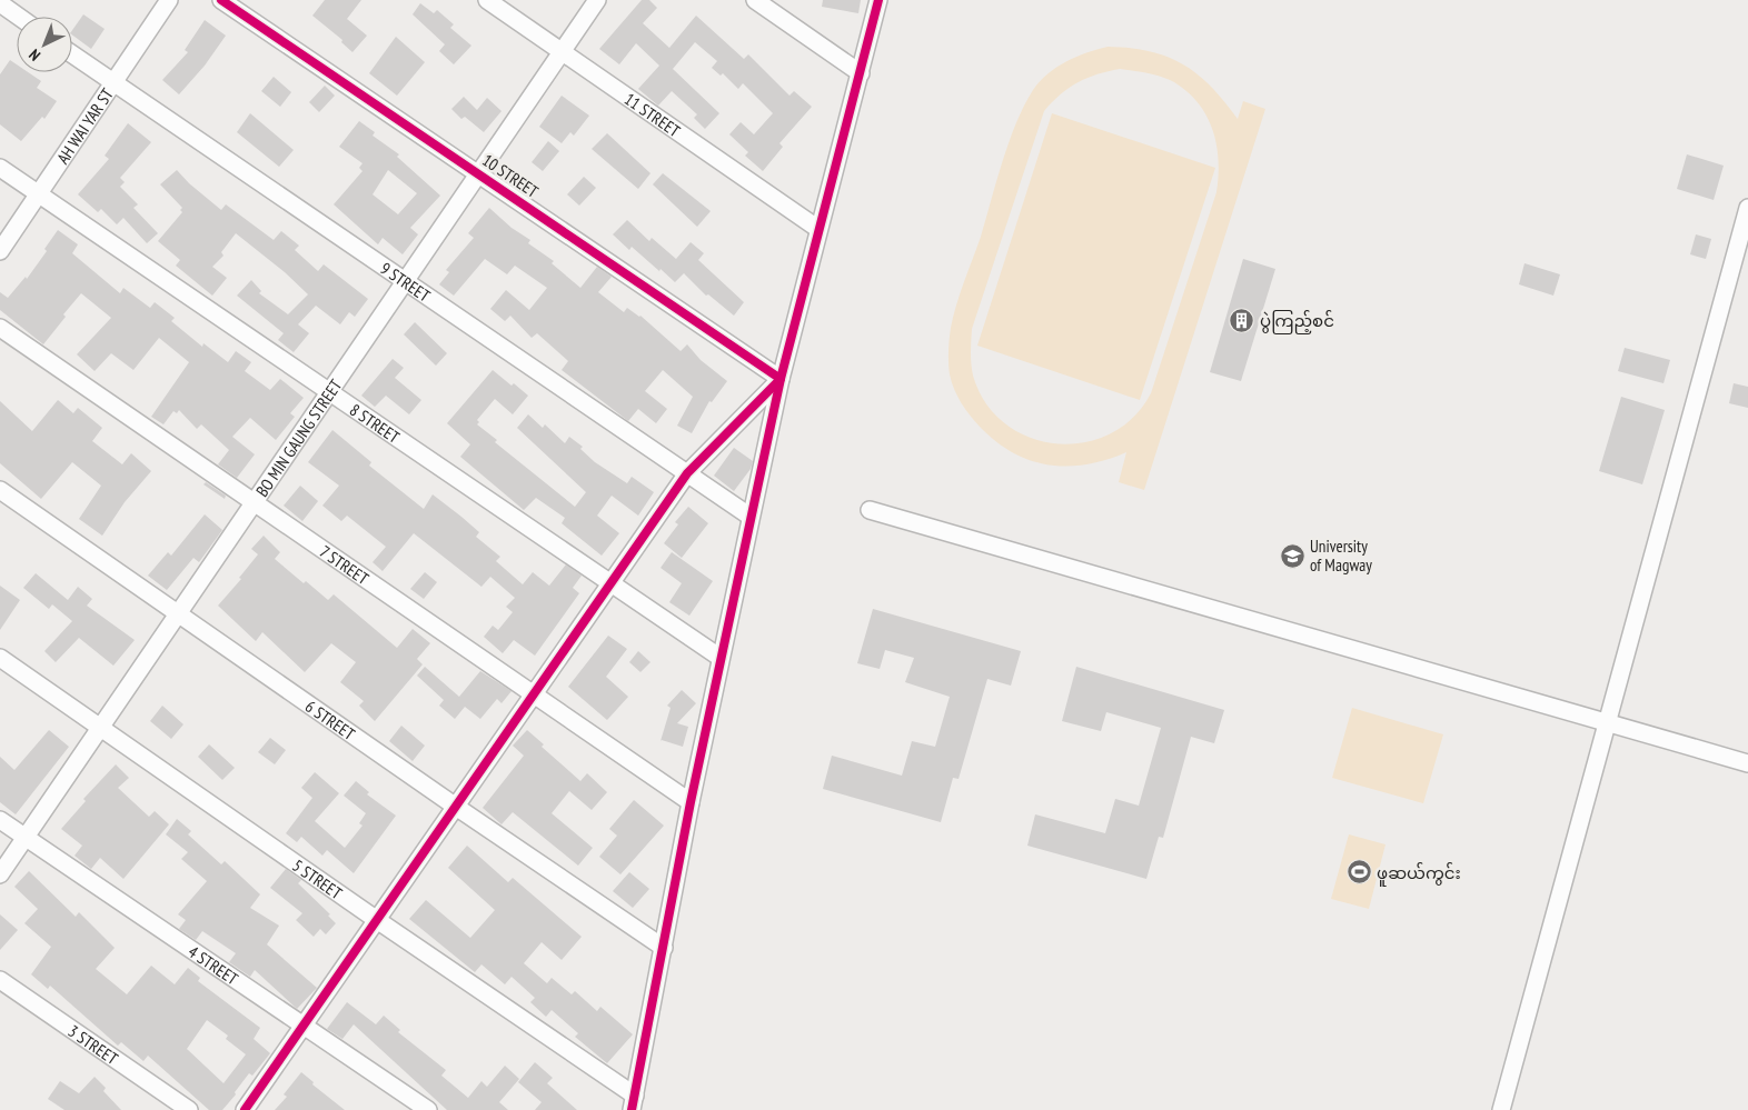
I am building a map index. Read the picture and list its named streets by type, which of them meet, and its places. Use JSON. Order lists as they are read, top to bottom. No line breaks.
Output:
{"streets":{"street":["11 STREET","AH WAI YAR ST","10 STREET","9 STREET","8 STREET","BO MIN GAUNG STREET","7 STREET","6 STREET","5 STREET","4 STREET","3 STREET"]},"crossings":[["11 STREET","BO MIN GAUNG STREET"],["AH WAI YAR ST","9 STREET"],["AH WAI YAR ST","8 STREET"],["10 STREET","BO MIN GAUNG STREET"],["9 STREET","BO MIN GAUNG STREET"],["8 STREET","BO MIN GAUNG STREET"],["BO MIN GAUNG STREET","7 STREET"],["BO MIN GAUNG STREET","6 STREET"],["BO MIN GAUNG STREET","5 STREET"],["BO MIN GAUNG STREET","4 STREET"]],"places":{"building":["ပွဲကြည့်စင်"],"school or university":["University of Magway"],"sports":["ဖူဆယ်ကွင်း"]},"north":"bottom left"}
